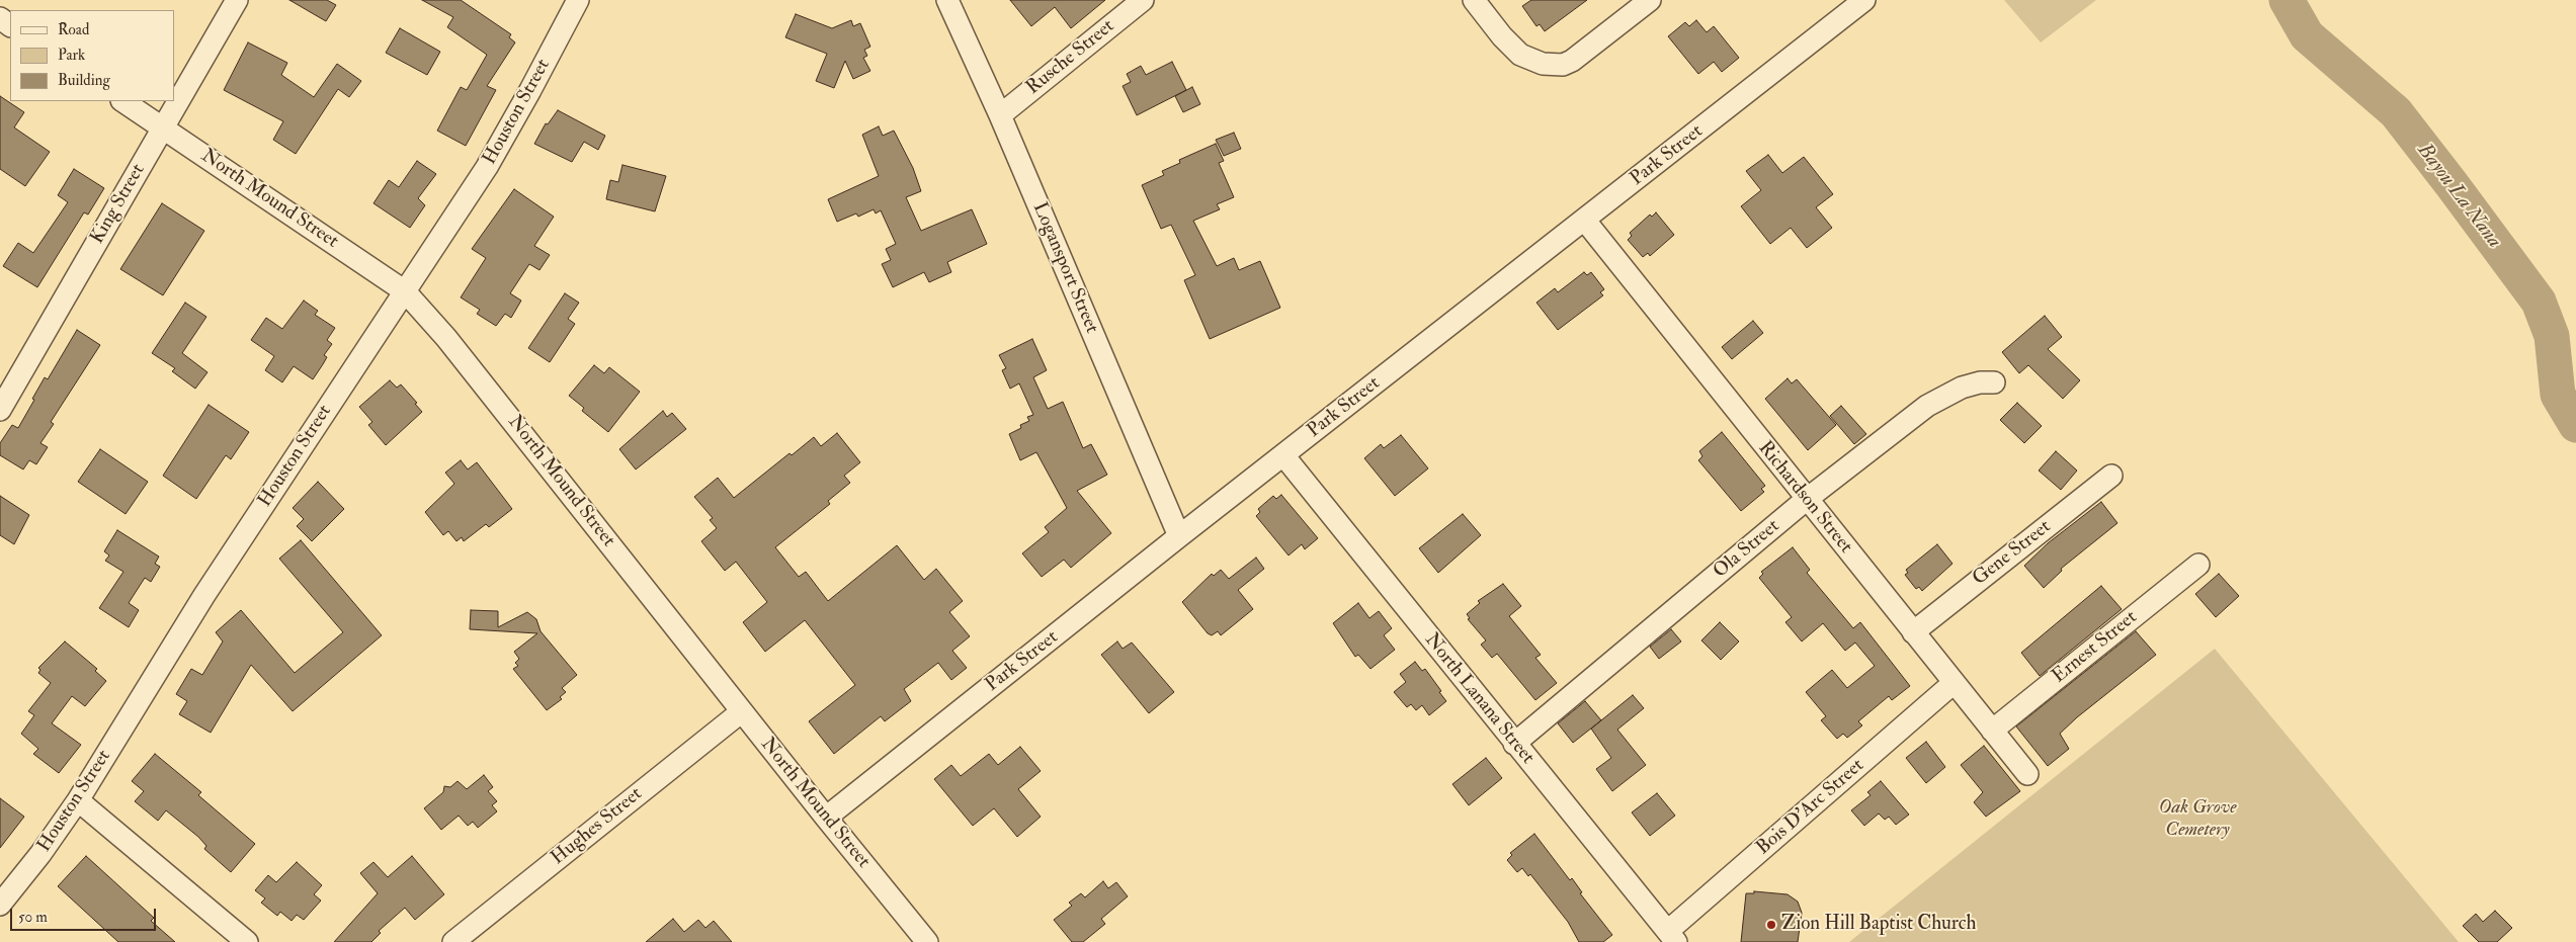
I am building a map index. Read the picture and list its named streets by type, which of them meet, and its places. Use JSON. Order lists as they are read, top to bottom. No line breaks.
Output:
{"streets":{"street":["Rusche Street","Houston Street","Park Street","North Mound Street","King Street","Logansport Street","Richardson Street","Ola Street","Gene Street","Ernest Street","North Lanana Street","Bois D'Arc Street","Hughes Street"]},"crossings":[["Rusche Street","Logansport Street"],["Houston Street","North Mound Street"],["Park Street","North Mound Street"],["Park Street","Logansport Street"],["Park Street","Richardson Street"],["Park Street","North Lanana Street"],["North Mound Street","King Street"],["North Mound Street","Hughes Street"],["Richardson Street","Ola Street"],["Richardson Street","Gene Street"],["Richardson Street","Ernest Street"],["Richardson Street","Bois D'Arc Street"],["Ola Street","North Lanana Street"],["North Lanana Street","Bois D'Arc Street"]],"water":["Bayou La Nana"],"parks":["Oak Grove Cemetery"],"places":["Zion Hill Baptist Church"],"legend":["Road","Park","Building"],"scale_bar":"50 m"}
